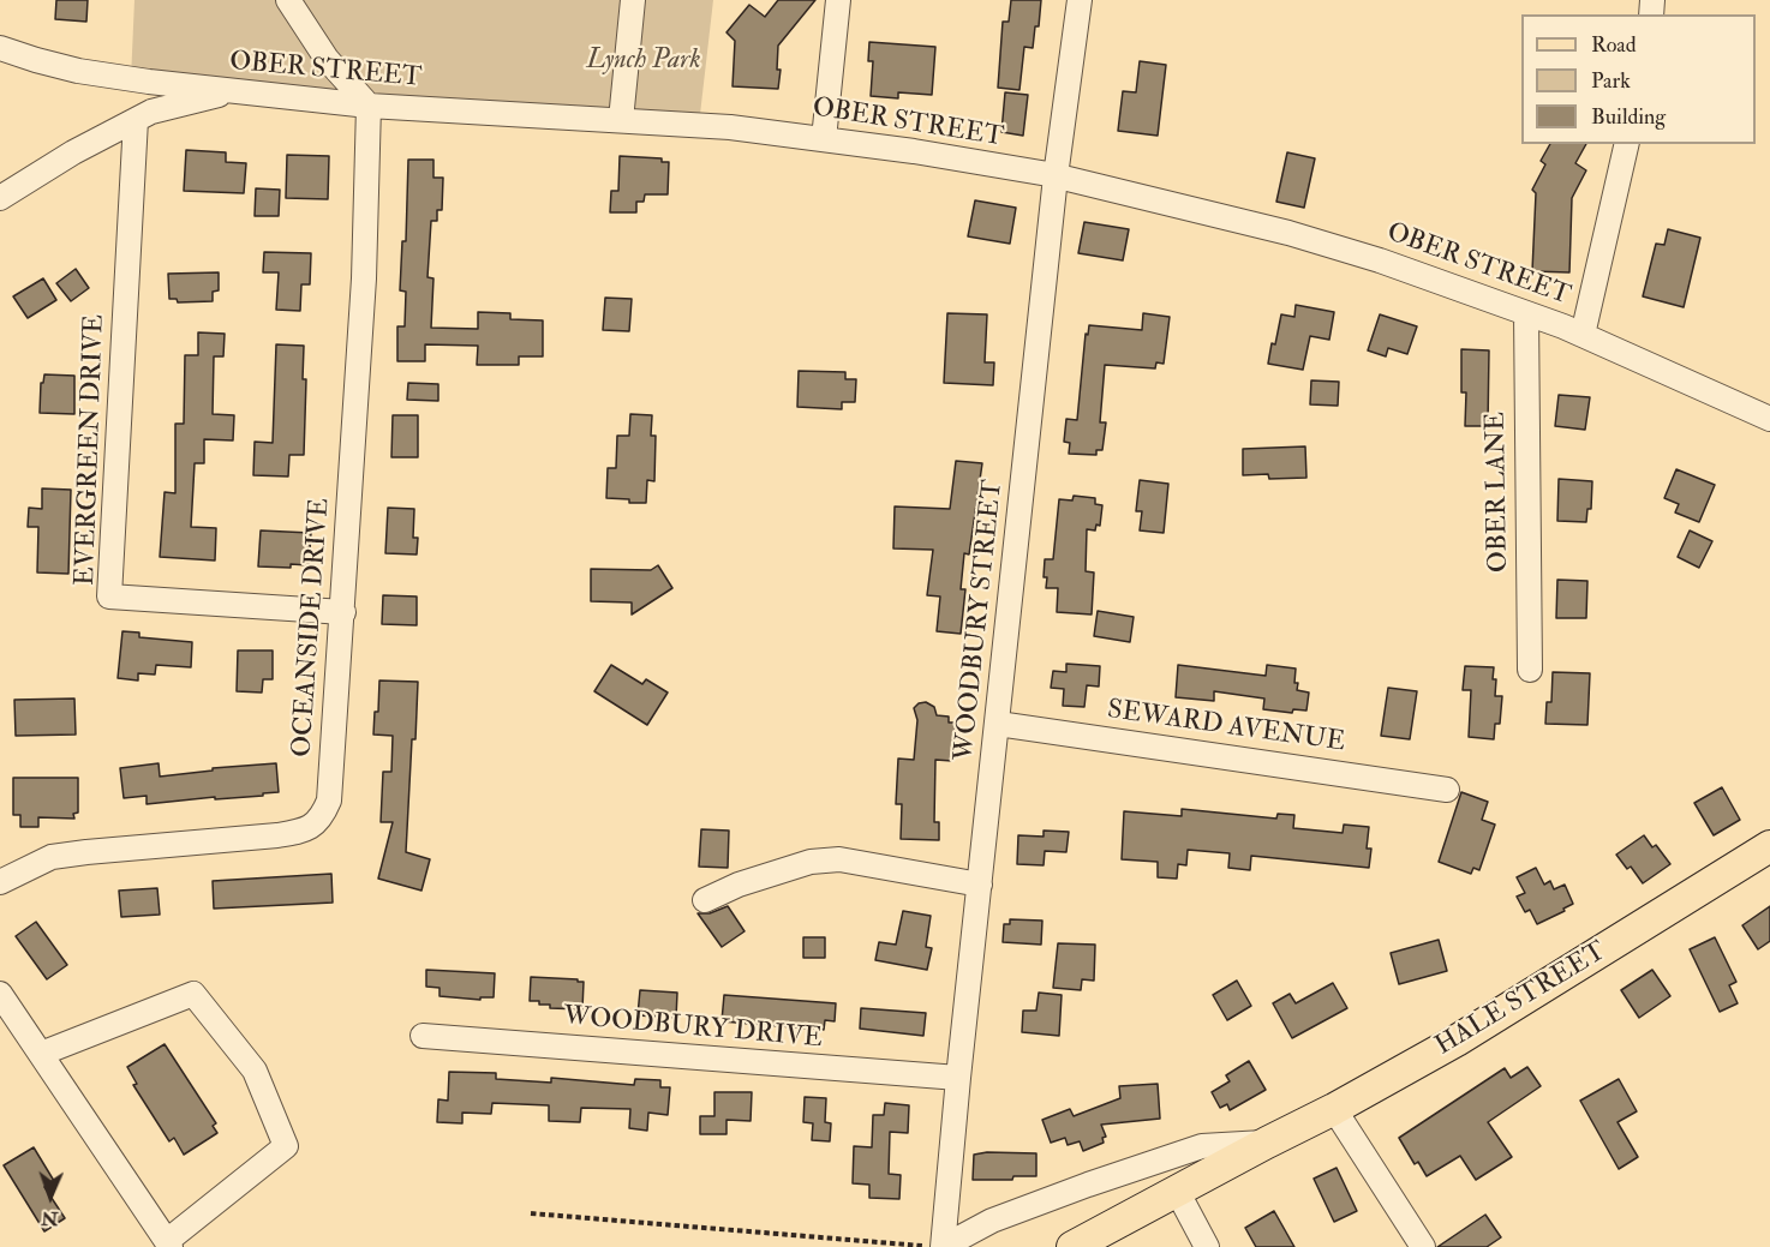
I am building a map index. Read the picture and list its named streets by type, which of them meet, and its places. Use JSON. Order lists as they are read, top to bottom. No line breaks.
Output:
{"streets":{"main road":["HALE STREET"],"street":["OBER STREET","EVERGREEN DRIVE","OBER LANE","WOODBURY STREET","OCEANSIDE DRIVE","SEWARD AVENUE","WOODBURY DRIVE"]},"crossings":[["OBER STREET","OBER LANE"],["OBER STREET","WOODBURY STREET"],["OBER STREET","OCEANSIDE DRIVE"],["EVERGREEN DRIVE","OCEANSIDE DRIVE"],["WOODBURY STREET","SEWARD AVENUE"],["WOODBURY STREET","HALE STREET"],["WOODBURY STREET","WOODBURY DRIVE"]],"parks":["Lynch Park"],"legend":["Road","Park","Building"],"north":"bottom"}
